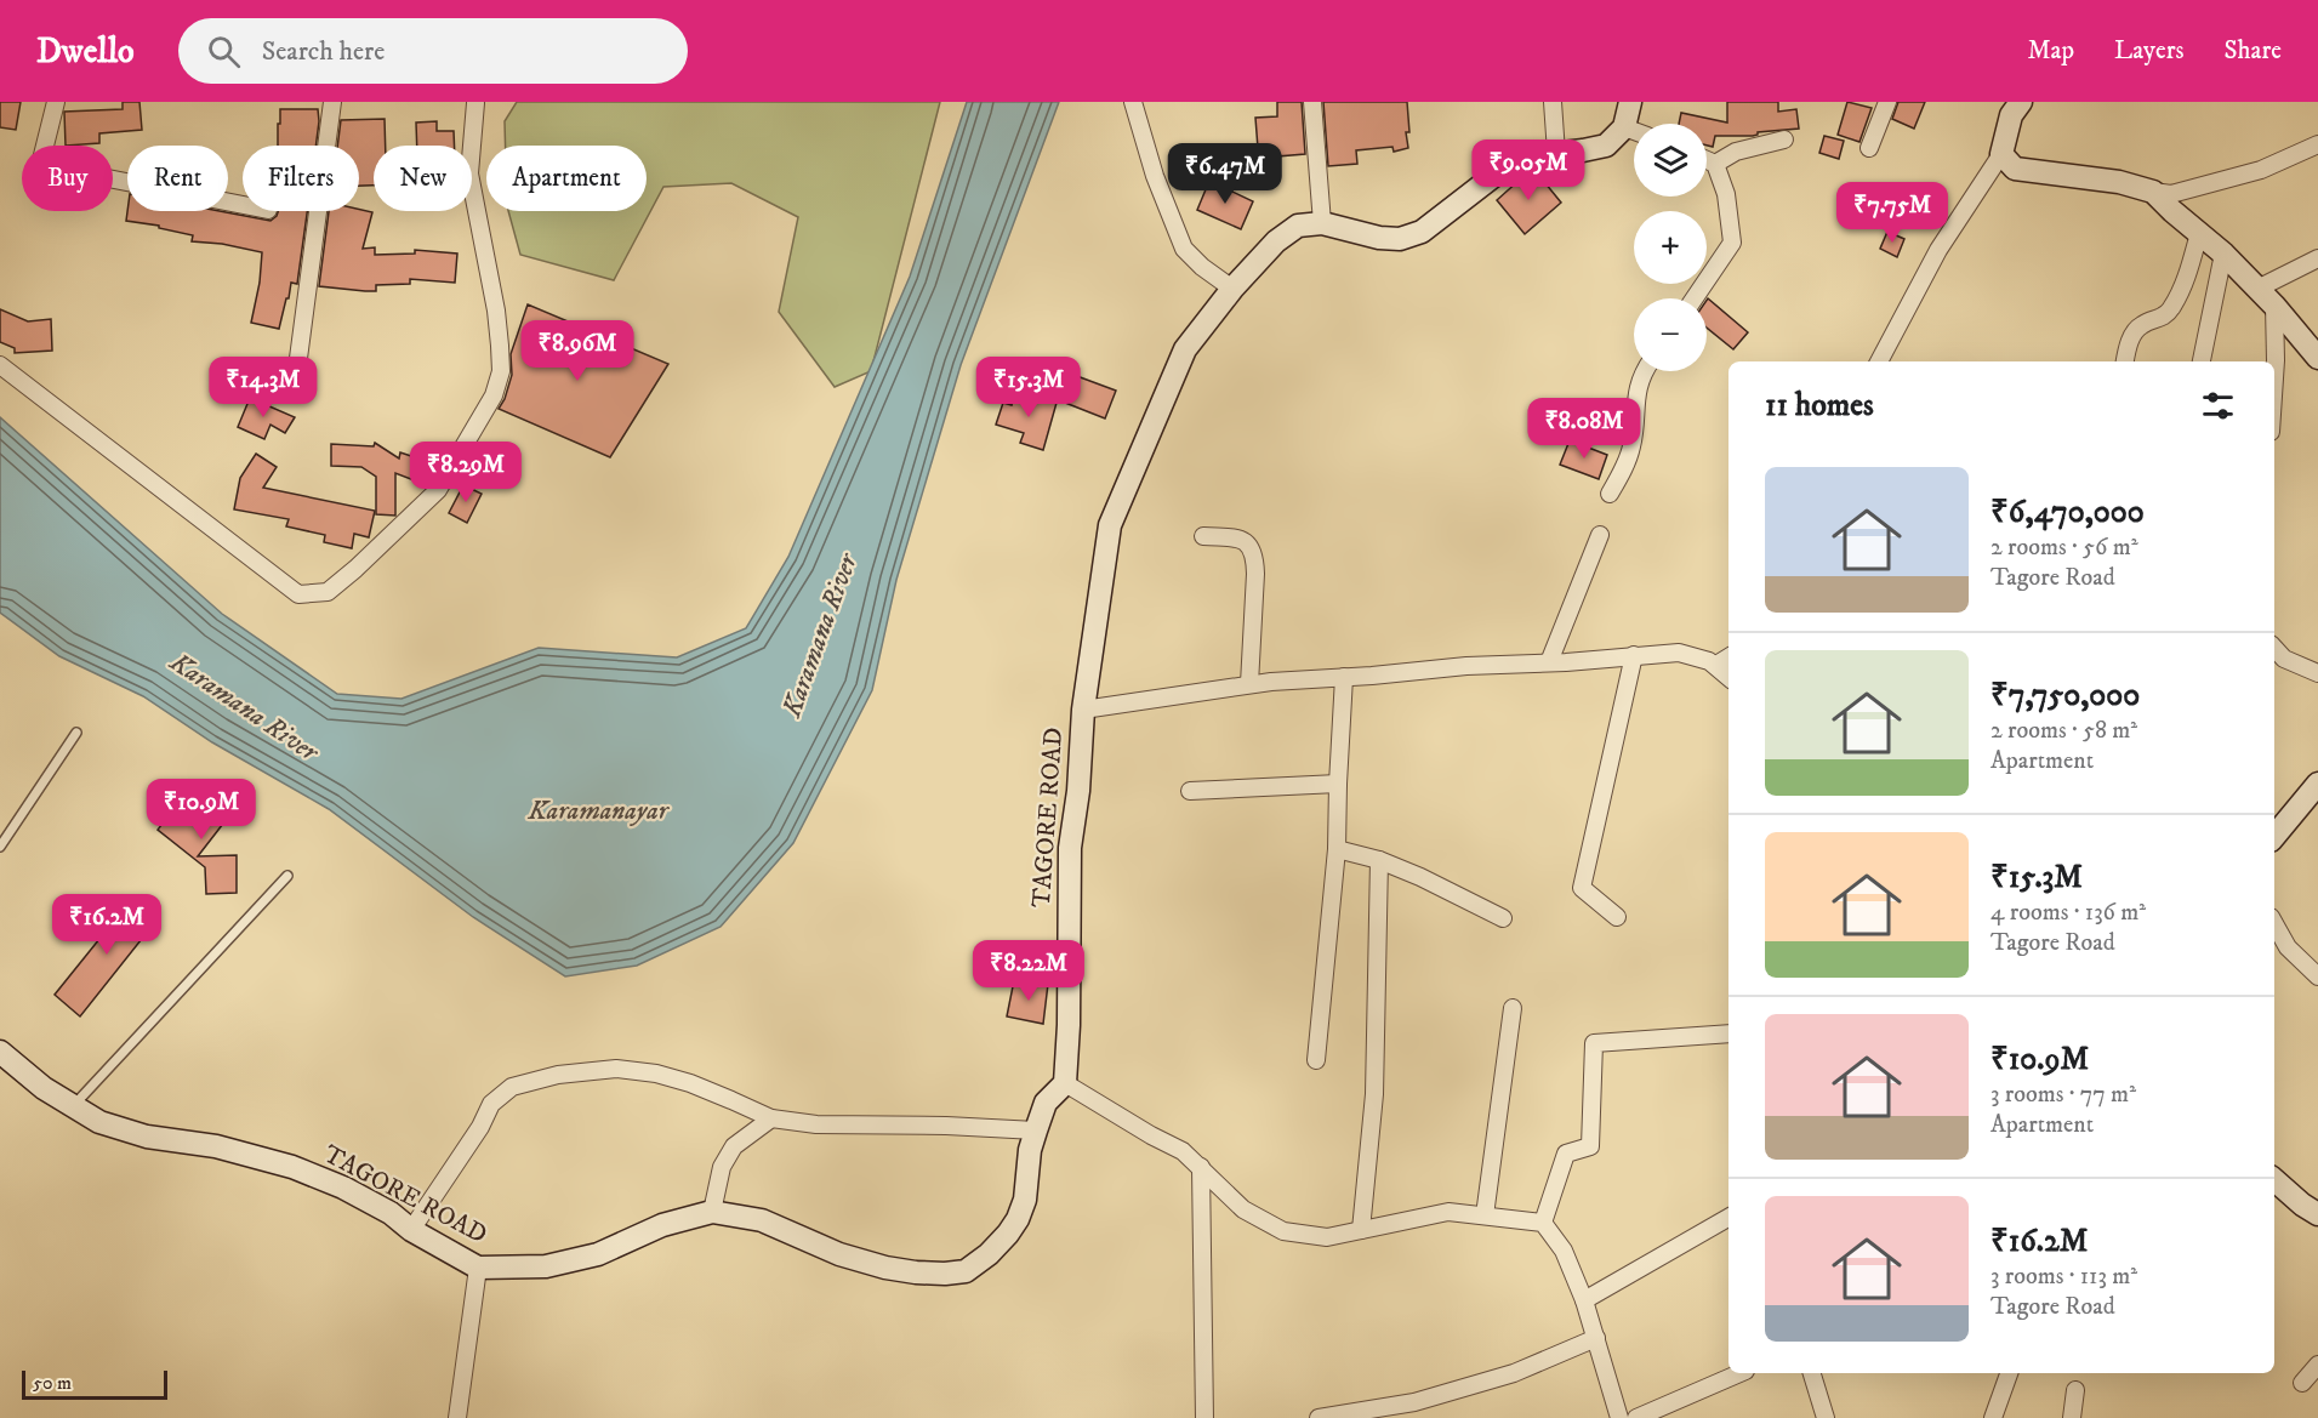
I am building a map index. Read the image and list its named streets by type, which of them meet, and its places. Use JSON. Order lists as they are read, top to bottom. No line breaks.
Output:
{"streets":{"street":["TAGORE ROAD"]},"water":["Karamana River","Karamanayar"],"scale_bar":"50 m","page":{"header":"Dwello","search":"Search here","nav":["Map","Layers","Share"],"map_buttons":["+","−"],"price":["₹9.05M","₹6.47M","₹7.75M","₹8.96M","₹14.3M","₹15.3M","₹8.08M","₹8.29M","₹10.9M","₹16.2M","₹8.22M"],"chip":["Buy","Rent","Filters","New","Apartment"],"heading":"11 homes","list":[{"name":"₹6,470,000","note":"2 rooms · 56 m² · Tagore Road"},{"name":"₹7,750,000","note":"2 rooms · 58 m² · Apartment"},{"name":"₹15.3M","note":"4 rooms · 136 m² · Tagore Road"},{"name":"₹10.9M","note":"3 rooms · 77 m² · Apartment"},{"name":"₹16.2M","note":"3 rooms · 113 m² · Tagore Road"}],"scale":"50 m"}}
